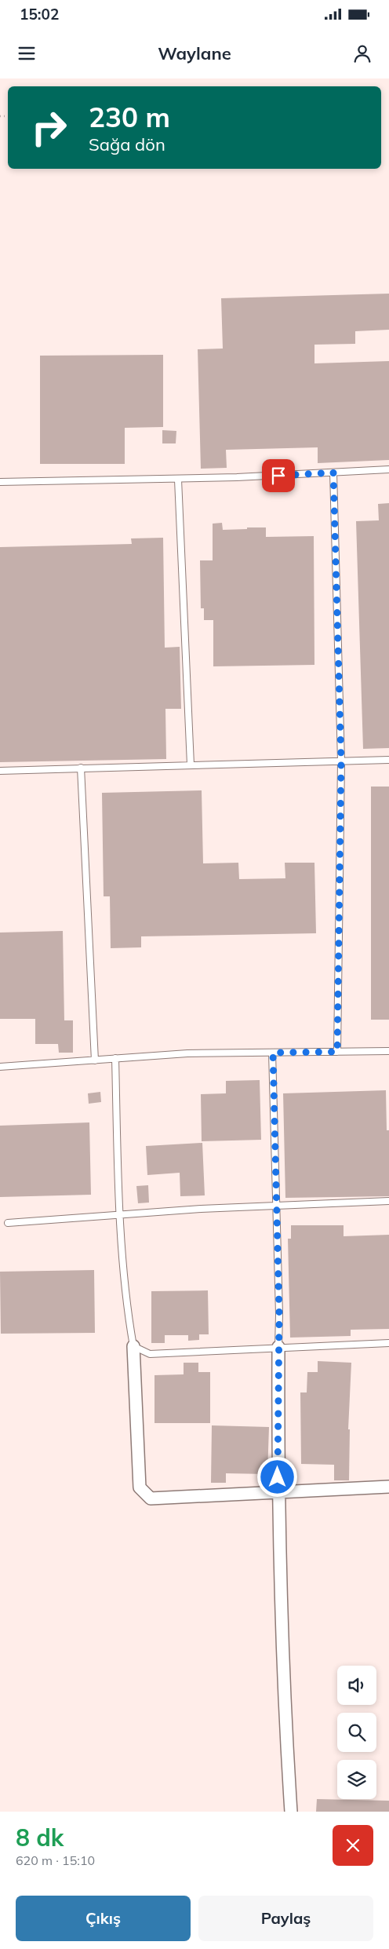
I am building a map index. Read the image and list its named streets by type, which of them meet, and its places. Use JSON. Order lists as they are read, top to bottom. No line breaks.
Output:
{"page":{"status":"15:02","header":"Waylane","turn":["230 m","Sağa dön"],"heading":["8 dk","620 m · 15:10"],"buttons":["Çıkış","Paylaş"]}}
